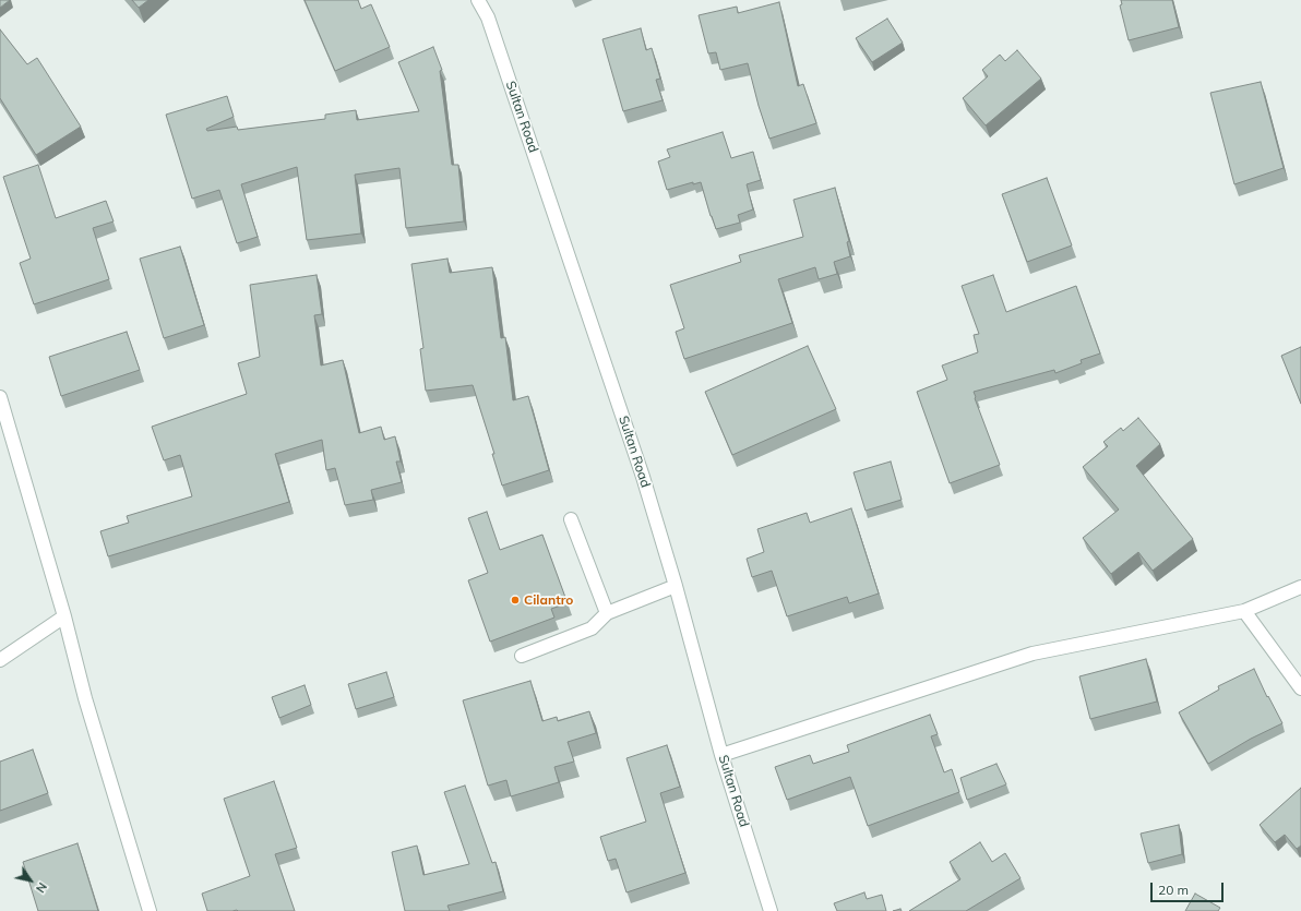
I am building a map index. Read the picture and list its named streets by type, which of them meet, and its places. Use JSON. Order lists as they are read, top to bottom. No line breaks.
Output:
{"streets":{"street":["Sultan Road"]},"places":["Cilantro"],"scale_bar":"20 m","north":"bottom right"}
